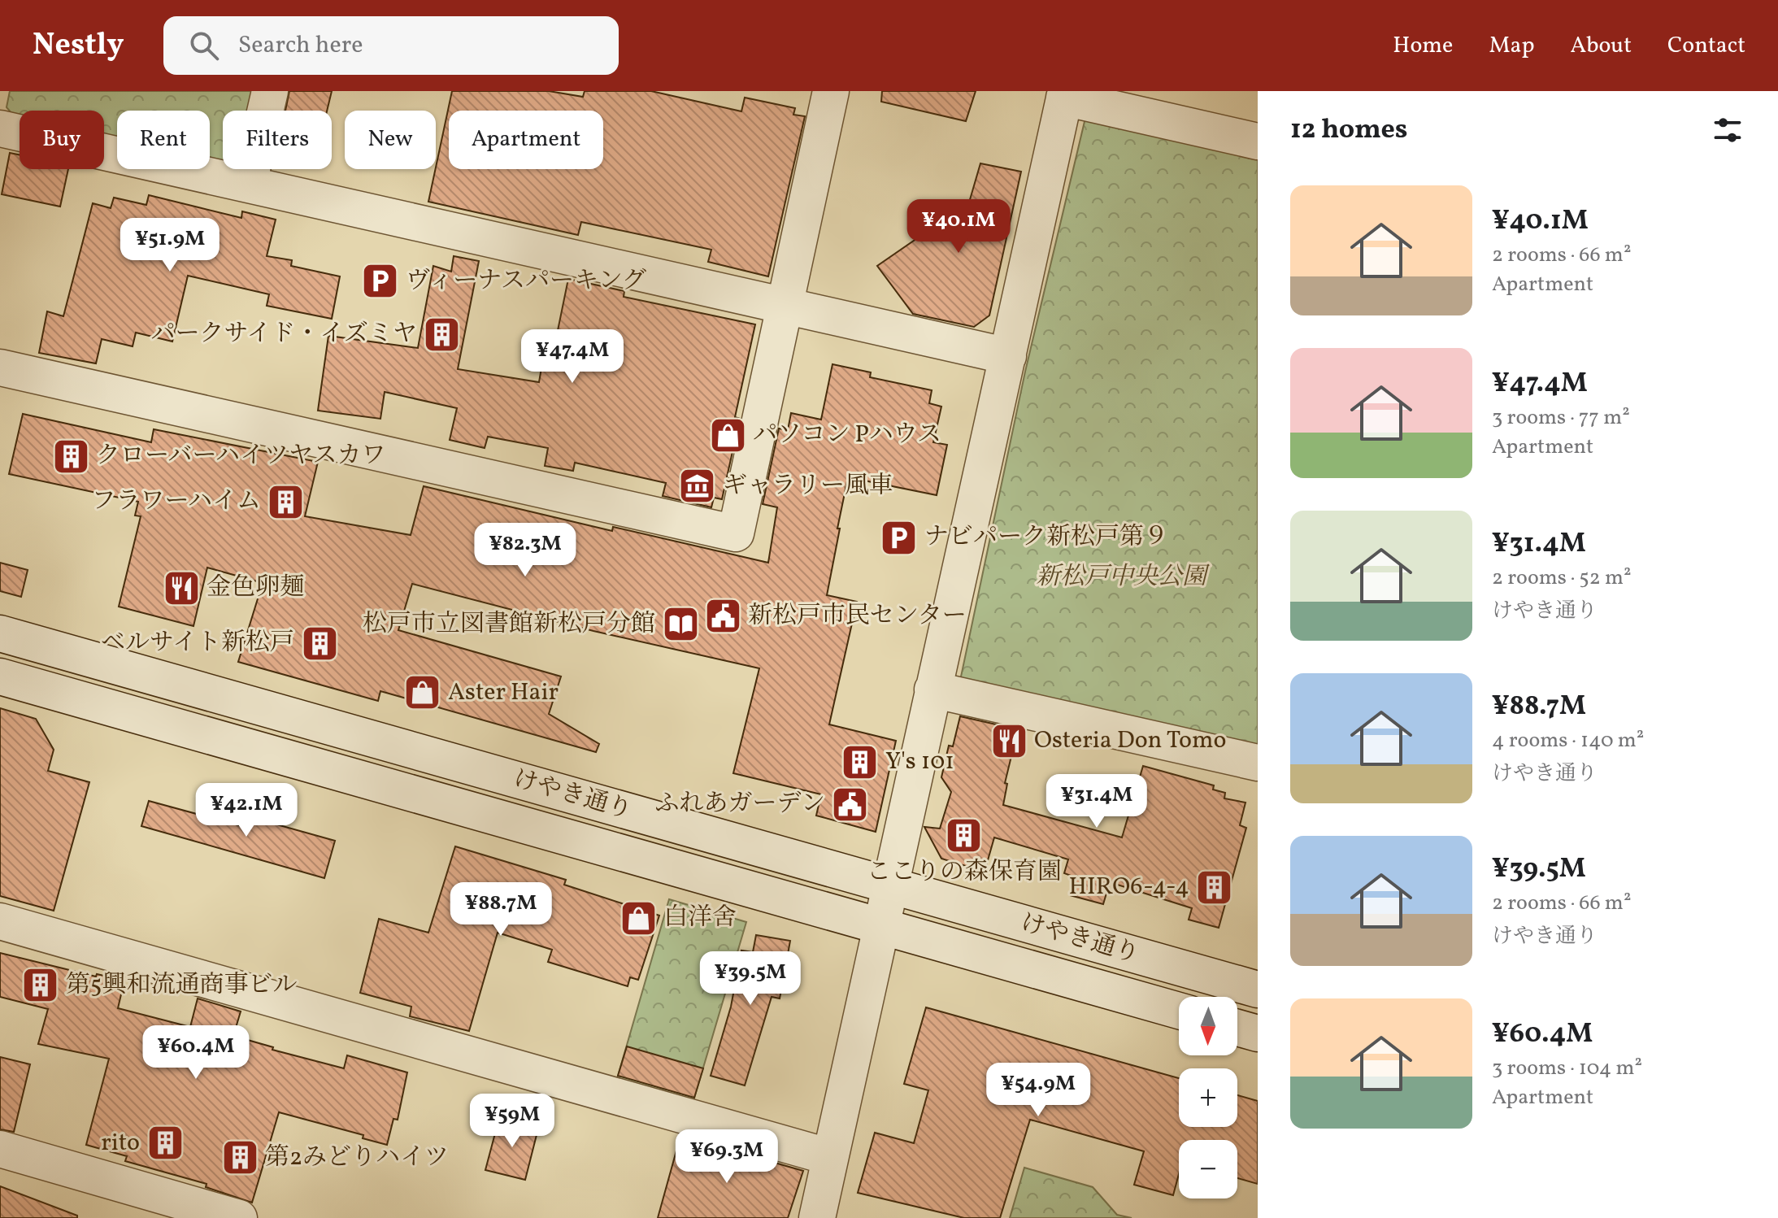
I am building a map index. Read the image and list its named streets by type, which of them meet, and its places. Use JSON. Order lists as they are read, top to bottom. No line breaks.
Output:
{"streets":{"street":["けやき通り"]},"parks":["新松戸中央公園"],"places":{"parking":["ヴィーナスパーキング","ナビパーク新松戸第９"],"building":["パークサイド・イズミヤ","クローバーハイツヤスカワ","フラワーハイム","ベルサイト新松戸","Y's 101","ここりの森保育園","HIRO6-4-4","第5興和流通商事ビル","rito","第2みどりハイツ"],"shop":["パソコン Pハウス","Aster Hair","白洋舍"],"museum":["ギャラリー風車"],"restaurant":["金色卵麺","Osteria Don Tomo"],"public building":["新松戸市民センター","ふれあガーデン"],"library":["松戸市立図書館新松戸分館"]},"north":"bottom","page":{"header":"Nestly","search":"Search here","nav":["Home","Map","About","Contact"],"heading":"12 homes","chip":["Buy","Rent","Filters","New","Apartment"],"list":[{"name":"¥40.1M","note":"2 rooms · 66 m² · Apartment"},{"name":"¥47.4M","note":"3 rooms · 77 m² · Apartment"},{"name":"¥31.4M","note":"2 rooms · 52 m² · けやき通り"},{"name":"¥88.7M","note":"4 rooms · 140 m² · けやき通り"},{"name":"¥39.5M","note":"2 rooms · 66 m² · けやき通り"},{"name":"¥60.4M","note":"3 rooms · 104 m² · Apartment"}],"price":["¥40.1M","¥51.9M","¥47.4M","¥82.3M","¥31.4M","¥42.1M","¥88.7M","¥39.5M","¥60.4M","¥54.9M","¥59M","¥69.3M"],"map_buttons":["+","−"]}}
